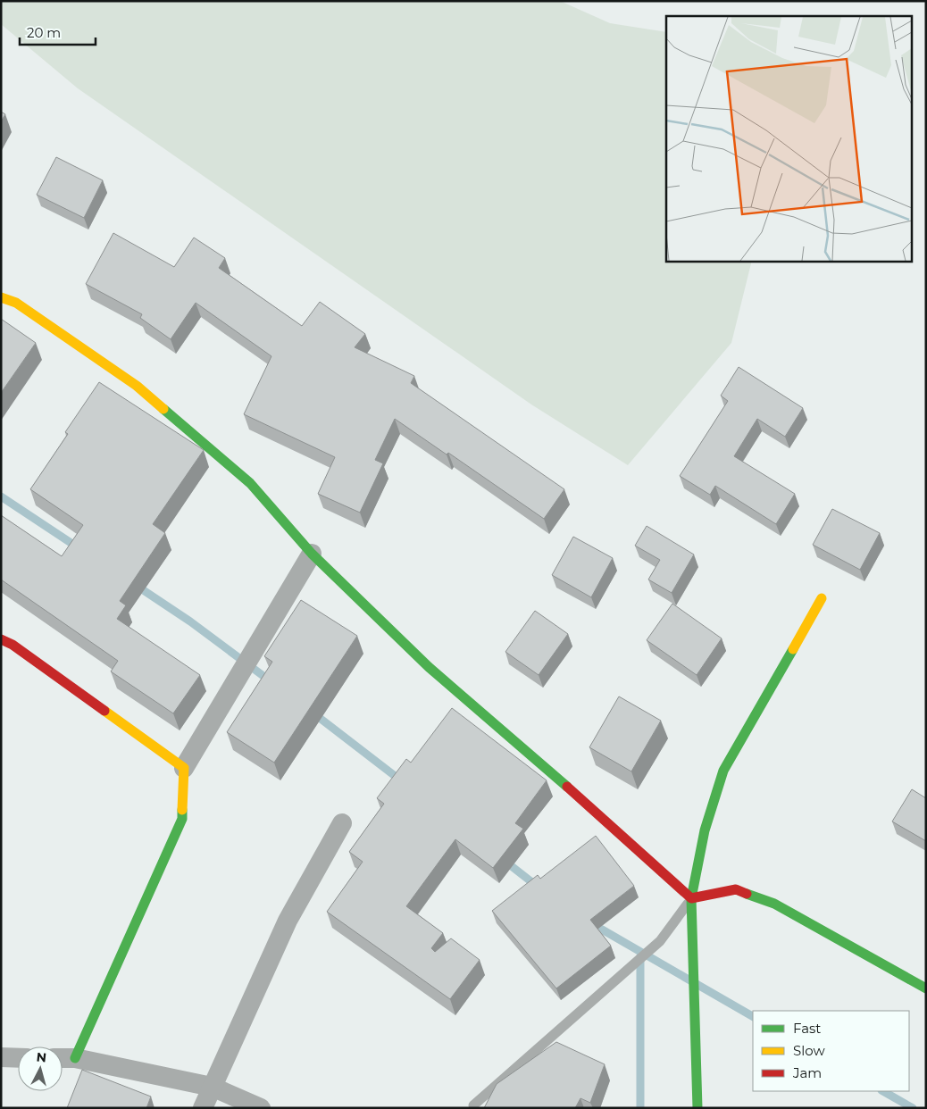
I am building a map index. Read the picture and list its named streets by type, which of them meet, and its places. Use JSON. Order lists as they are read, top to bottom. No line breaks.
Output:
{"legend":["Fast","Slow","Jam"],"scale_bar":"20 m","north":"top"}
